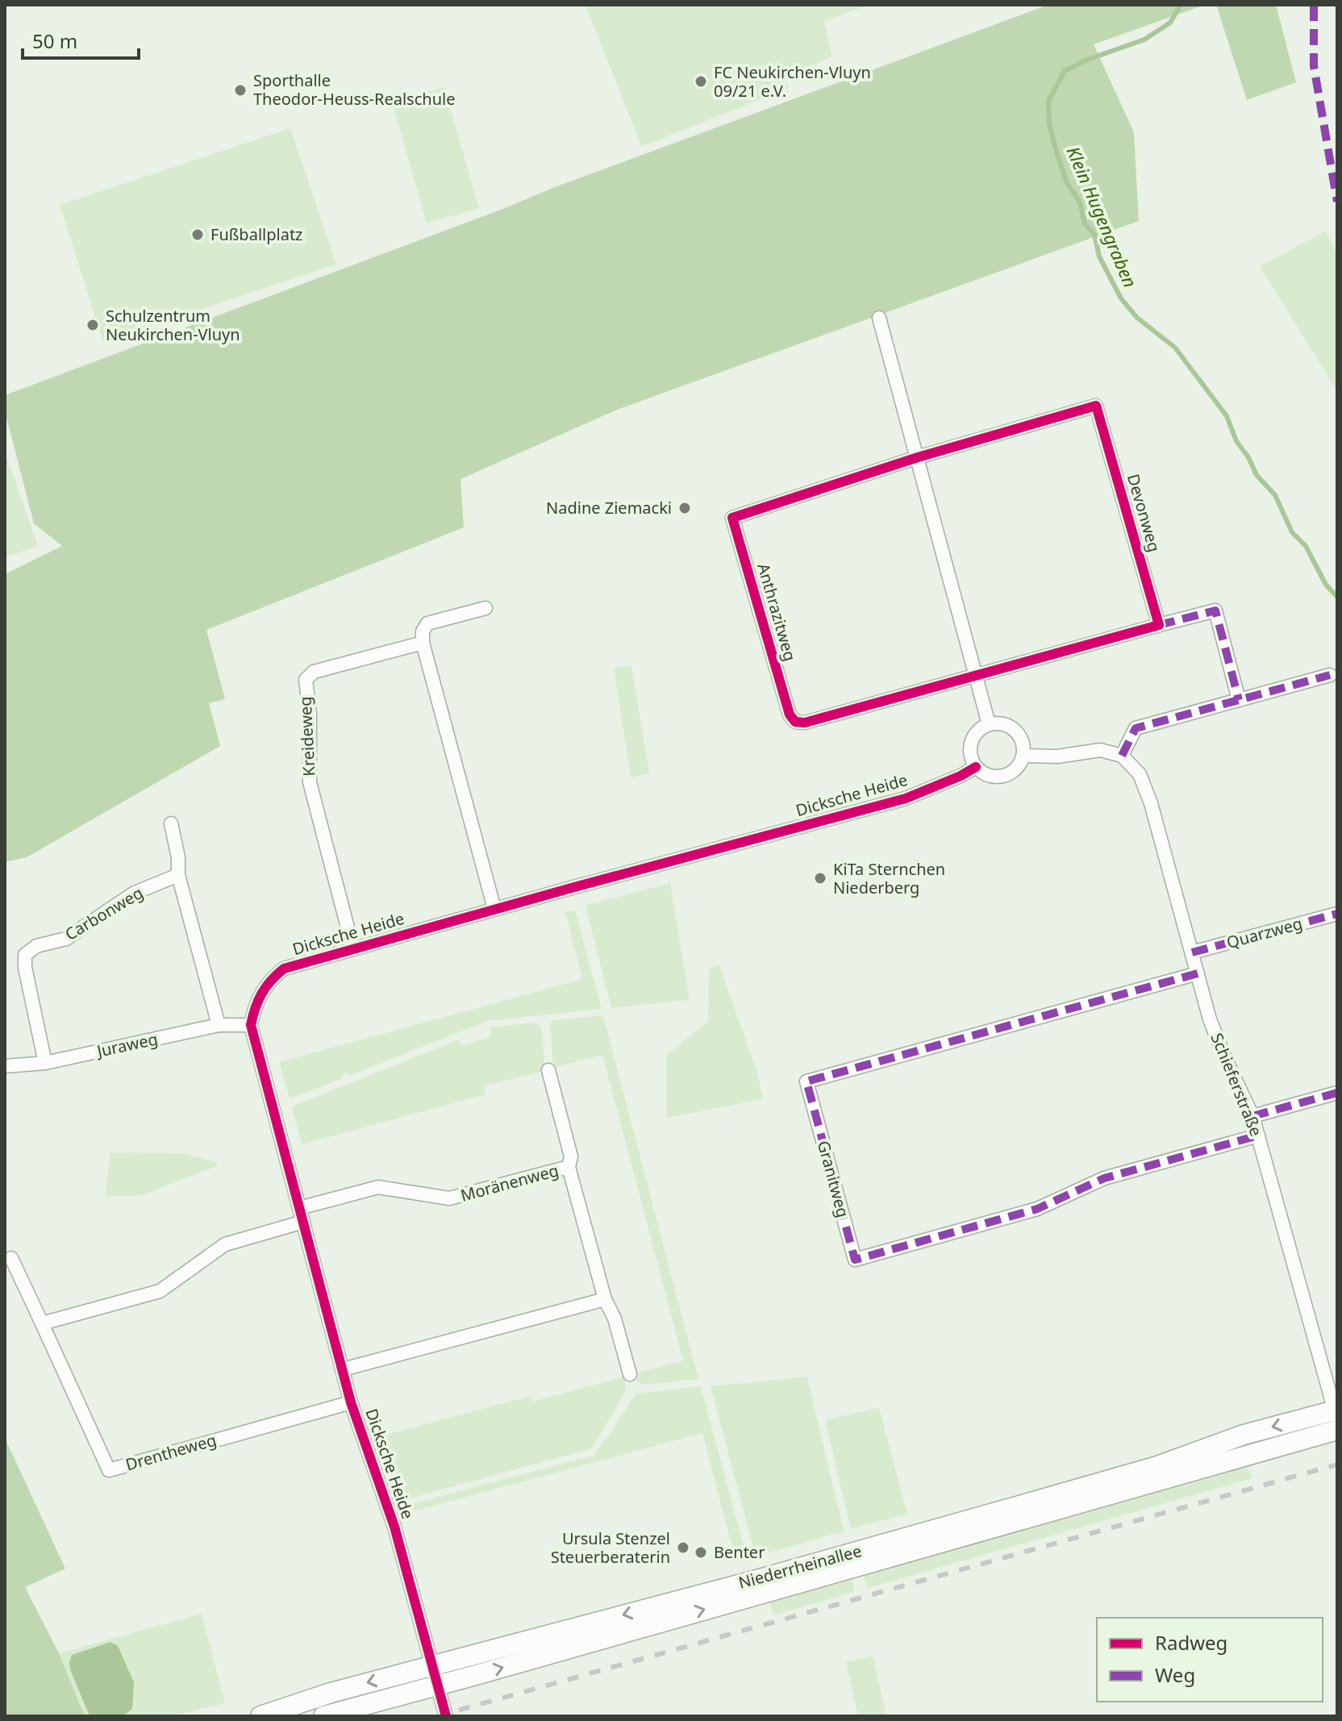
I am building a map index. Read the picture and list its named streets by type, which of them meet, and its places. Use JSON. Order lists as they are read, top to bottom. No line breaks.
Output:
{"streets":{"main road":["Niederrheinallee"],"street":["Devonweg","Anthrazitweg","Kreideweg","Dicksche Heide","Carbonweg","Quarzweg","Juraweg","Schieferstraße","Granitweg","Moränenweg","Drentheweg"]},"crossings":[["Devonweg","Anthrazitweg"],["Kreideweg","Dicksche Heide"],["Dicksche Heide","Juraweg"],["Dicksche Heide","Moränenweg"],["Dicksche Heide","Drentheweg"],["Dicksche Heide","Niederrheinallee"],["Carbonweg","Juraweg"],["Quarzweg","Schieferstraße"],["Schieferstraße","Granitweg"],["Schieferstraße","Niederrheinallee"]],"water":["Klein Hugengraben"],"places":["FC Neukirchen-Vluyn 09/21 e.V.","Sporthalle Theodor-Heuss-Realschule","Fußballplatz","Schulzentrum Neukirchen-Vluyn","Nadine Ziemacki","KiTa Sternchen Niederberg","Ursula Stenzel Steuerberaterin","Benter"],"legend":["Radweg","Weg"],"scale_bar":"50 m"}
